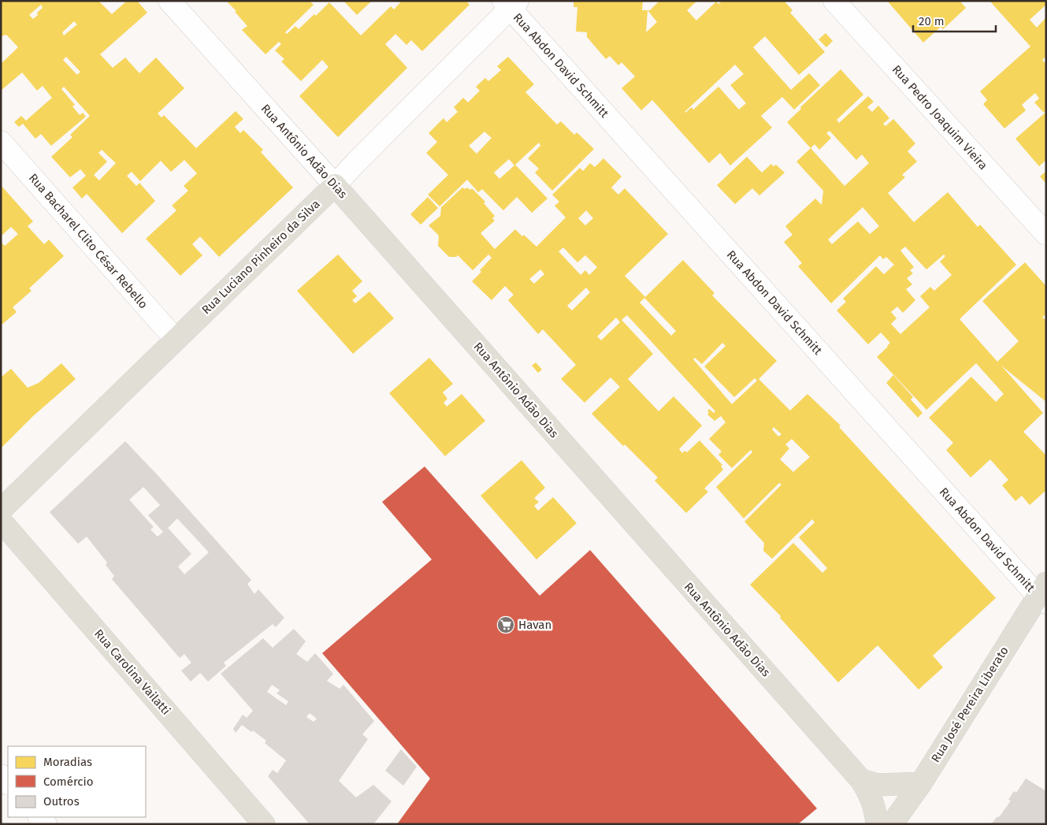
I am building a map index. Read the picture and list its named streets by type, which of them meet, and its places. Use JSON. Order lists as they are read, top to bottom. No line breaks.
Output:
{"streets":{"main road":["Rua Antônio Adão Dias","Rua Luciano Pinheiro da Silva","Rua Carolina Vailatti","Rua José Pereira Liberato"],"street":["Rua Abdon David Schmitt","Rua Pedro Joaquim Vieira","Rua Bacharel Clito César Rebello"]},"crossings":[["Rua Abdon David Schmitt","Rua Luciano Pinheiro da Silva"],["Rua Abdon David Schmitt","Rua José Pereira Liberato"],["Rua Antônio Adão Dias","Rua Luciano Pinheiro da Silva"],["Rua Antônio Adão Dias","Rua José Pereira Liberato"],["Rua Bacharel Clito César Rebello","Rua Luciano Pinheiro da Silva"]],"places":{"supermarket":["Havan"]},"legend":["Moradias","Comércio","Outros"],"scale_bar":"20 m"}
